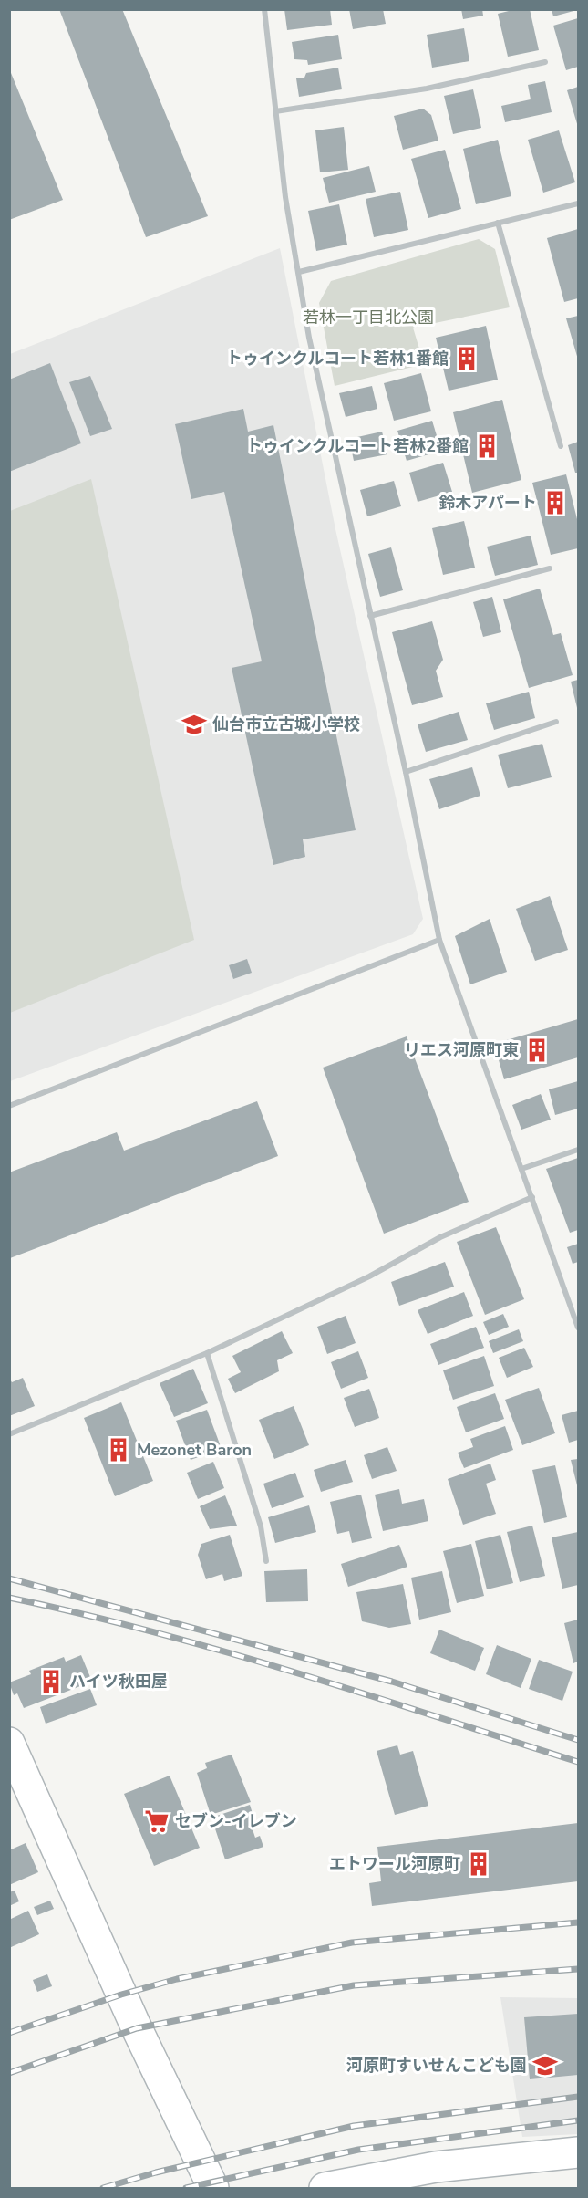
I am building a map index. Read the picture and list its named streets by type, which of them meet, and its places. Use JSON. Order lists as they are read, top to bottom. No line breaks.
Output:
{"parks":["若林一丁目北公園"],"places":{"building":["トゥインクルコート若林1番館","トゥインクルコート若林2番館","鈴木アパート","リエス河原町東","Mezonet Baron","ハイツ秋田屋","エトワール河原町"],"school or university":["仙台市立古城小学校","河原町すいせんこども園"],"supermarket":["セブン-イレブン"]}}
